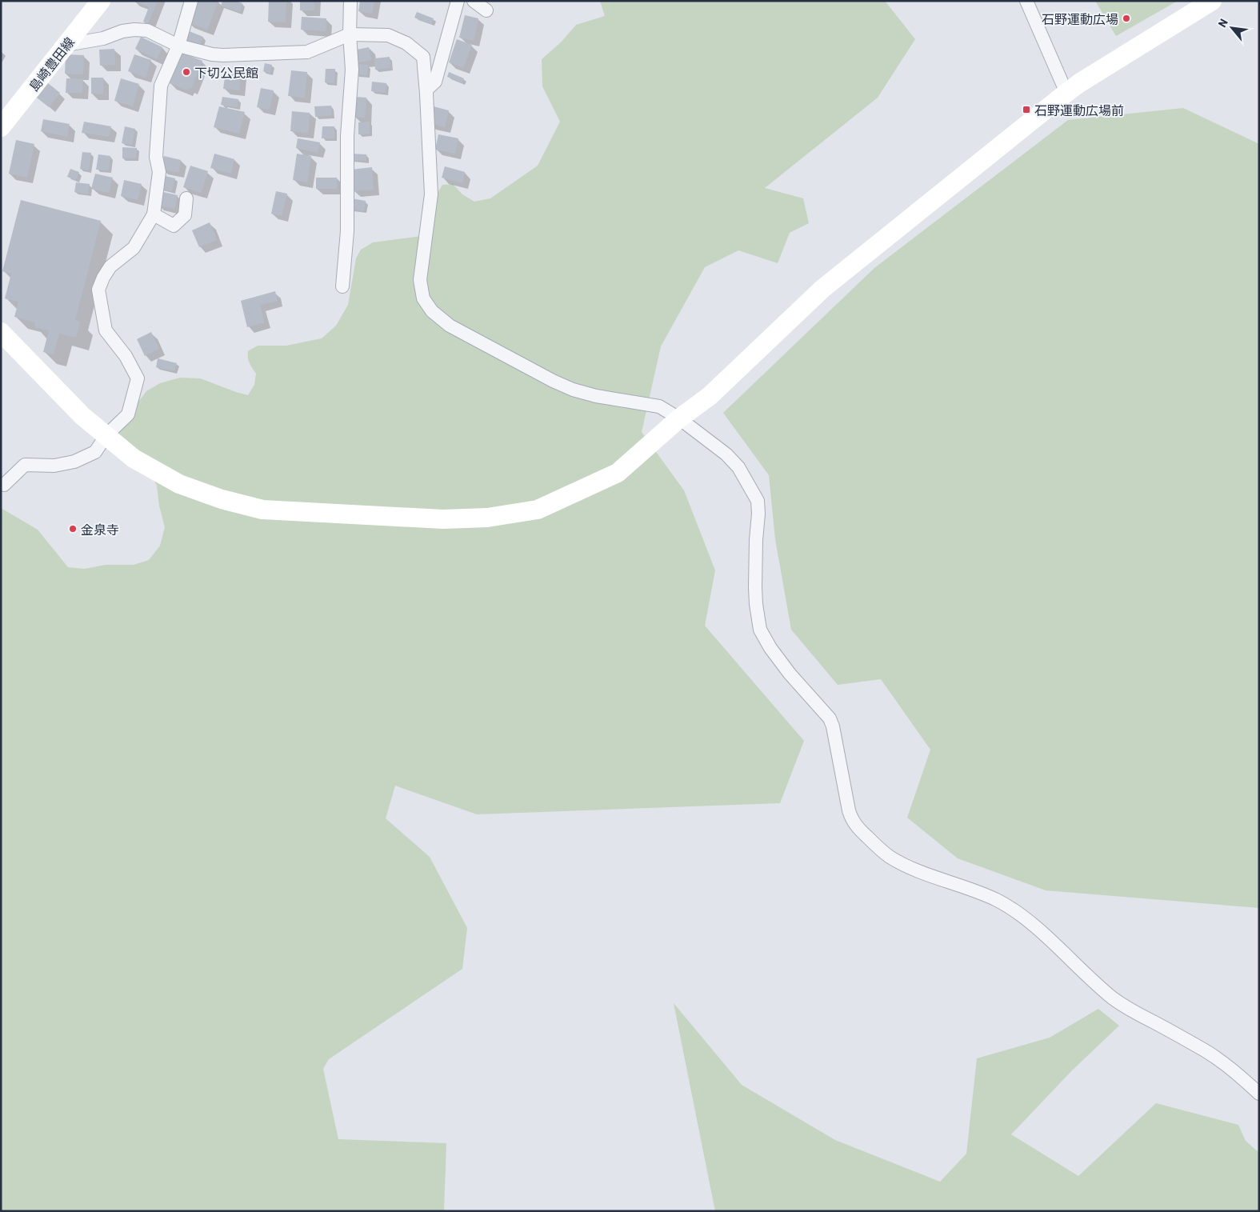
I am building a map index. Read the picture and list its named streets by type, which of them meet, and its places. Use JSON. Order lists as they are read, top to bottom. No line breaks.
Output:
{"streets":{"street":["島崎豊田線"]},"places":{"other":["石野運動広場","下切公民館","金泉寺"],"transit":["石野運動広場前"]},"north":"top left"}
